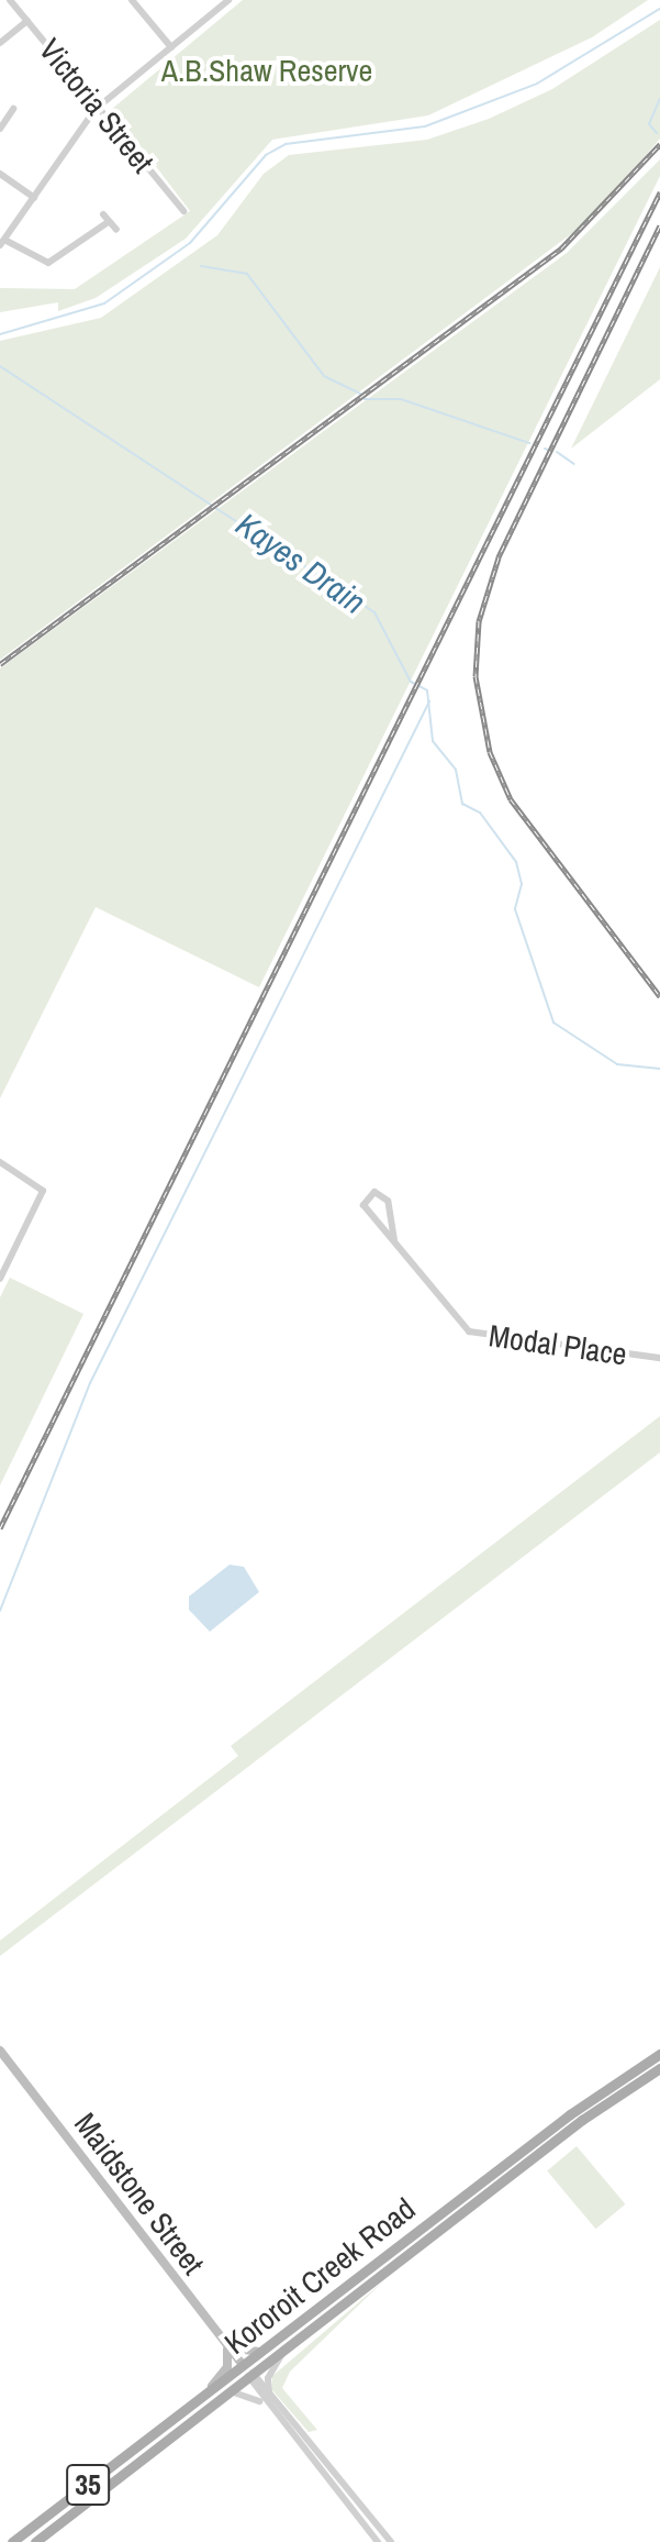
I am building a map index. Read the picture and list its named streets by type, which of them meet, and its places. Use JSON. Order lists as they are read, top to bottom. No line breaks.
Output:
{"streets":{"main road":["Maidstone Street","Kororoit Creek Road","35"],"street":["Victoria Street","Modal Place"]},"crossings":[["Maidstone Street","Kororoit Creek Road"]],"water":["Kayes Drain"],"parks":["A.B.Shaw Reserve"]}
